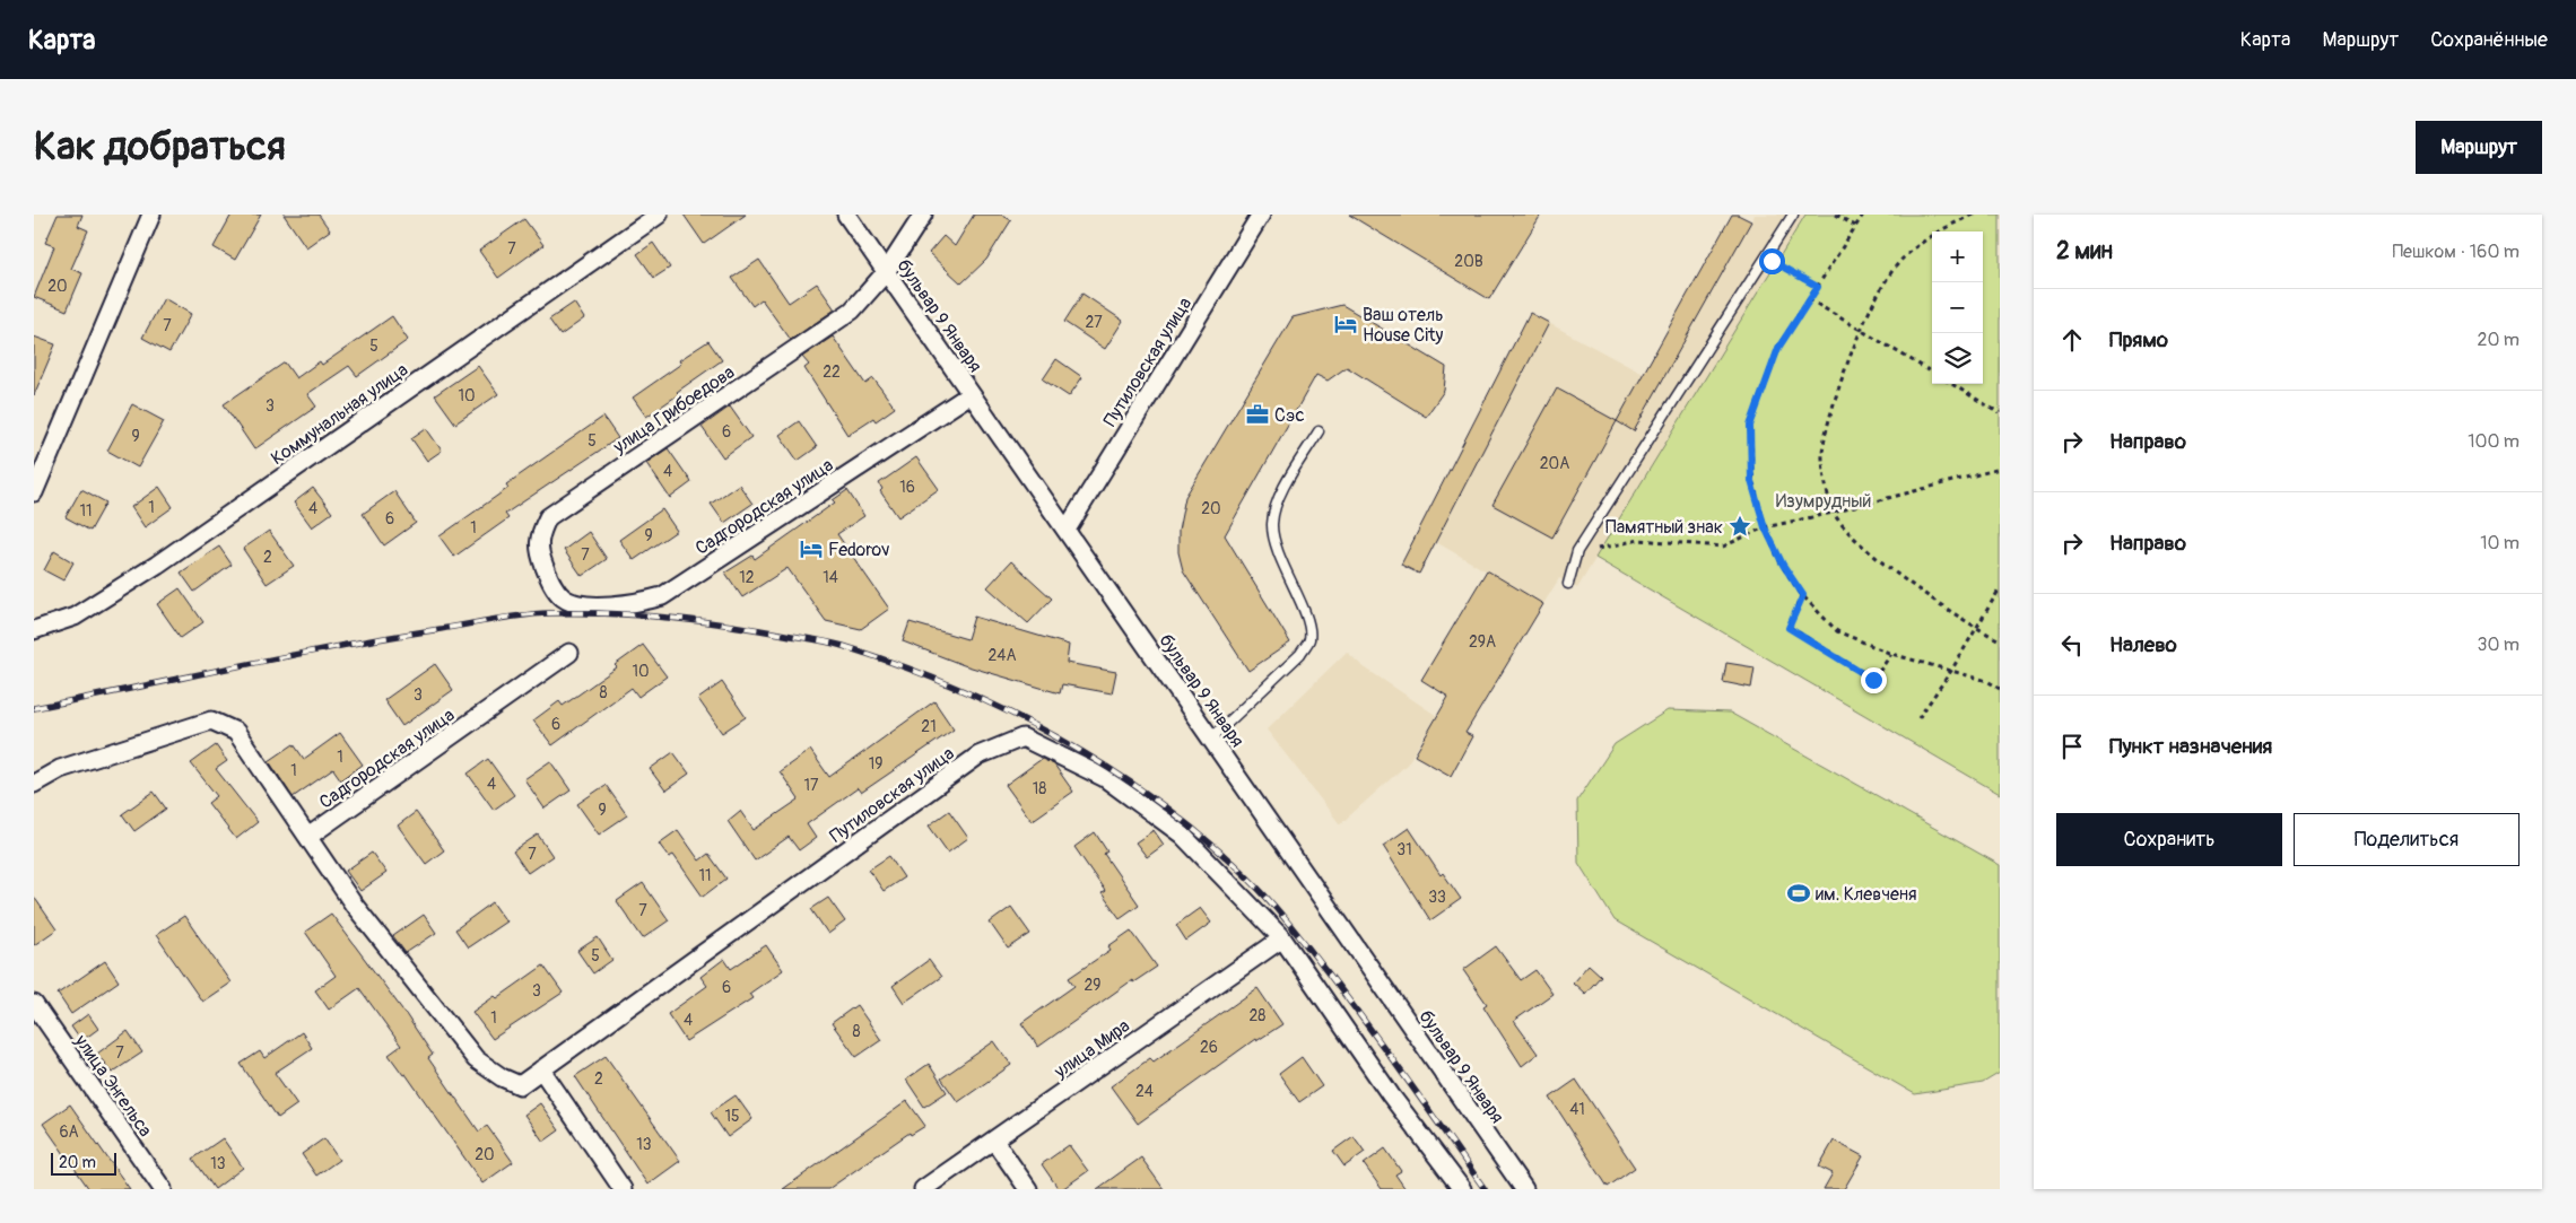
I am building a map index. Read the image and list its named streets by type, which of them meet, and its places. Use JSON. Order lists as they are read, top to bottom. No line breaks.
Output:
{"streets":{"street":["бульвар 9 Января","Путиловская улица","улица Грибоедова","Коммунальная улица","Садгородская улица","улица Мира","улица Энгельса"]},"crossings":[["бульвар 9 Января","Путиловская улица"],["бульвар 9 Января","улица Грибоедова"],["бульвар 9 Января","Садгородская улица"],["Путиловская улица","Садгородская улица"],["Путиловская улица","улица Мира"],["улица Грибоедова","Садгородская улица"]],"parks":["Изумрудный"],"places":{"hotel":["Ваш отель House City","Fedorov"],"office":["Сэс"],"place":["Памятный знак"],"sports":["им. Клевченя"]},"house_numbers":["7","20В","20","27","7","5","22","10","3","6","9","5","20А","4","16","1","4","20","11","6","1","9","7","2","12","14","29А","24А","10","8","3","6","21","1","19","1","4","17","18","9","31","7","11","33","7","5","29","6","3","28","1","4","8","26","7","2","24","41","15","6А","13","20","13"],"scale_bar":"20 m","page":{"header":"Карта","nav":["Карта","Маршрут","Сохранённые"],"buttons":["Маршрут",["Сохранить","Поделиться"]],"title":"Как добраться","heading":["2 мин","Пешком · 160 m"],"map_buttons":["+","−"],"list":[["Прямо","20 m"],["Направо","100 m"],["Направо","10 m"],["Налево","30 m"],"Пункт назначения"],"scale":"20 m"}}
